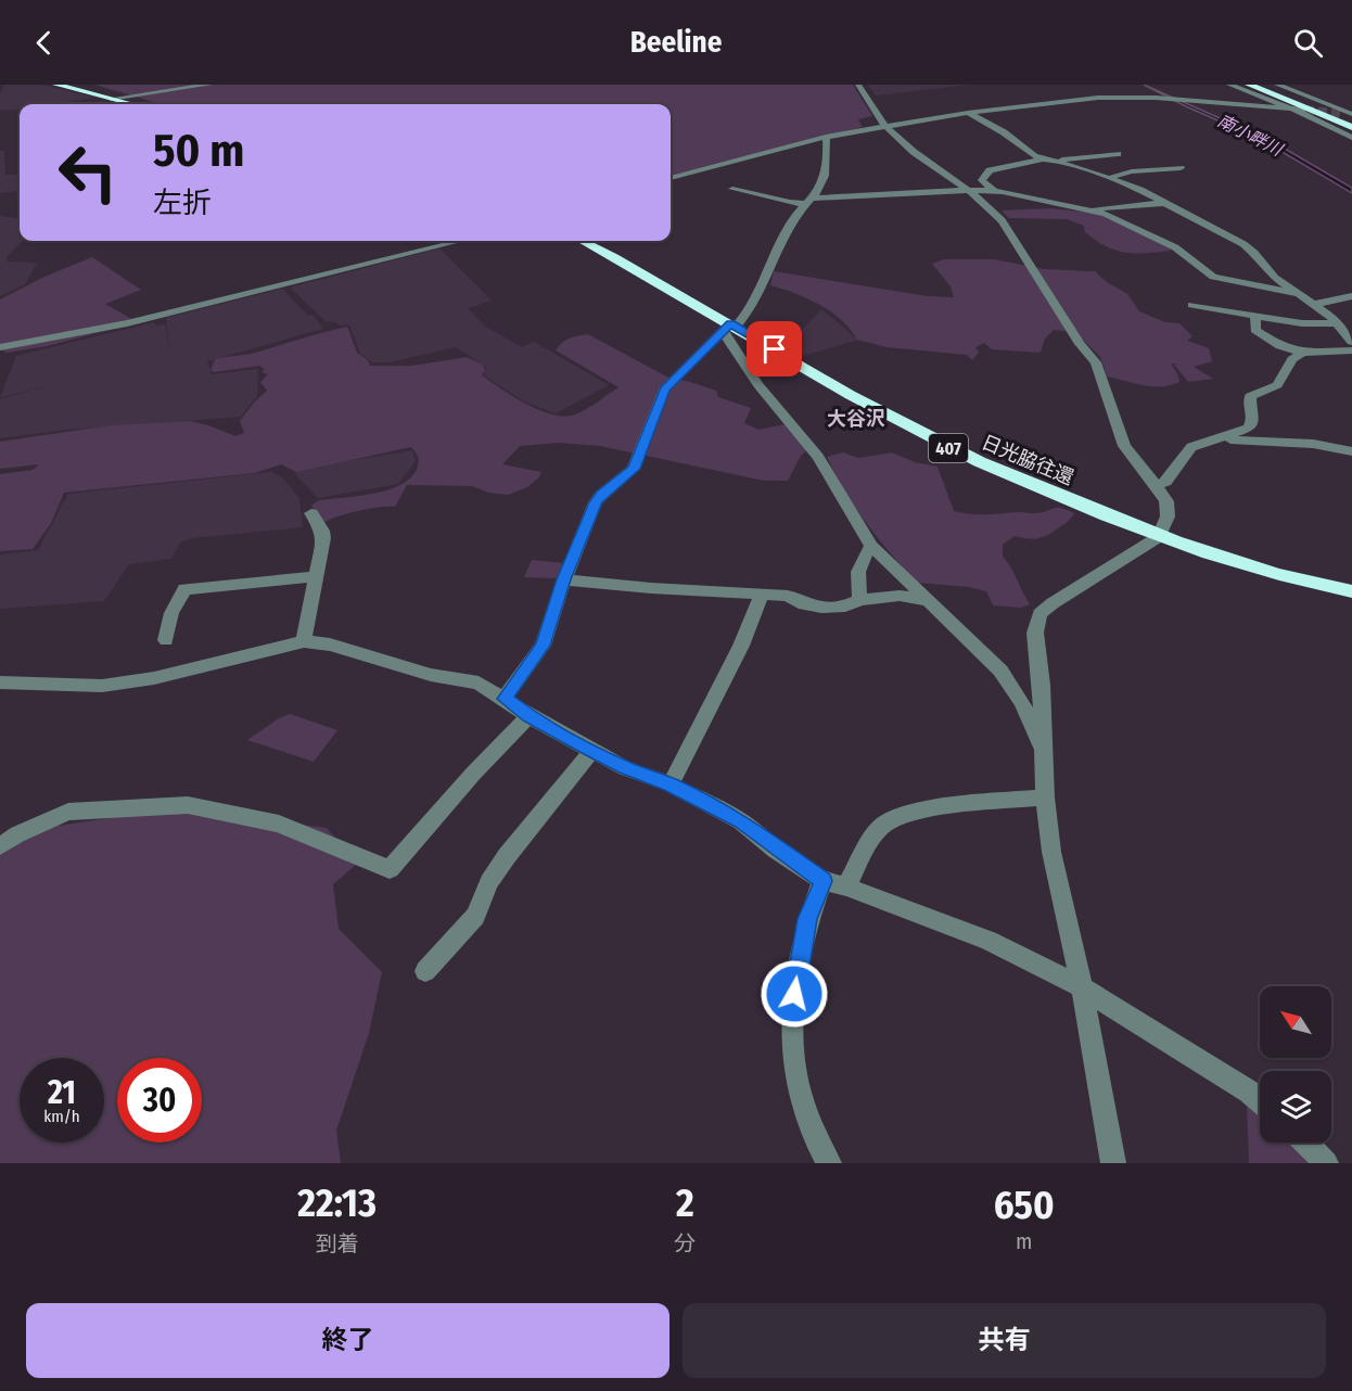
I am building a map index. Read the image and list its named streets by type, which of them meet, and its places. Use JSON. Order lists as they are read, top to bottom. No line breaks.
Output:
{"streets":{"highway":["407","日光脇往還"]},"districts":["大谷沢"],"water":["南小畔川"],"north":"top left","page":{"header":"Beeline","turn":["50 m","左折"],"speed":"21 km/h","limit":"30","eta":["22:13","到着","2","分","650","m"],"buttons":["終了","共有"]}}
